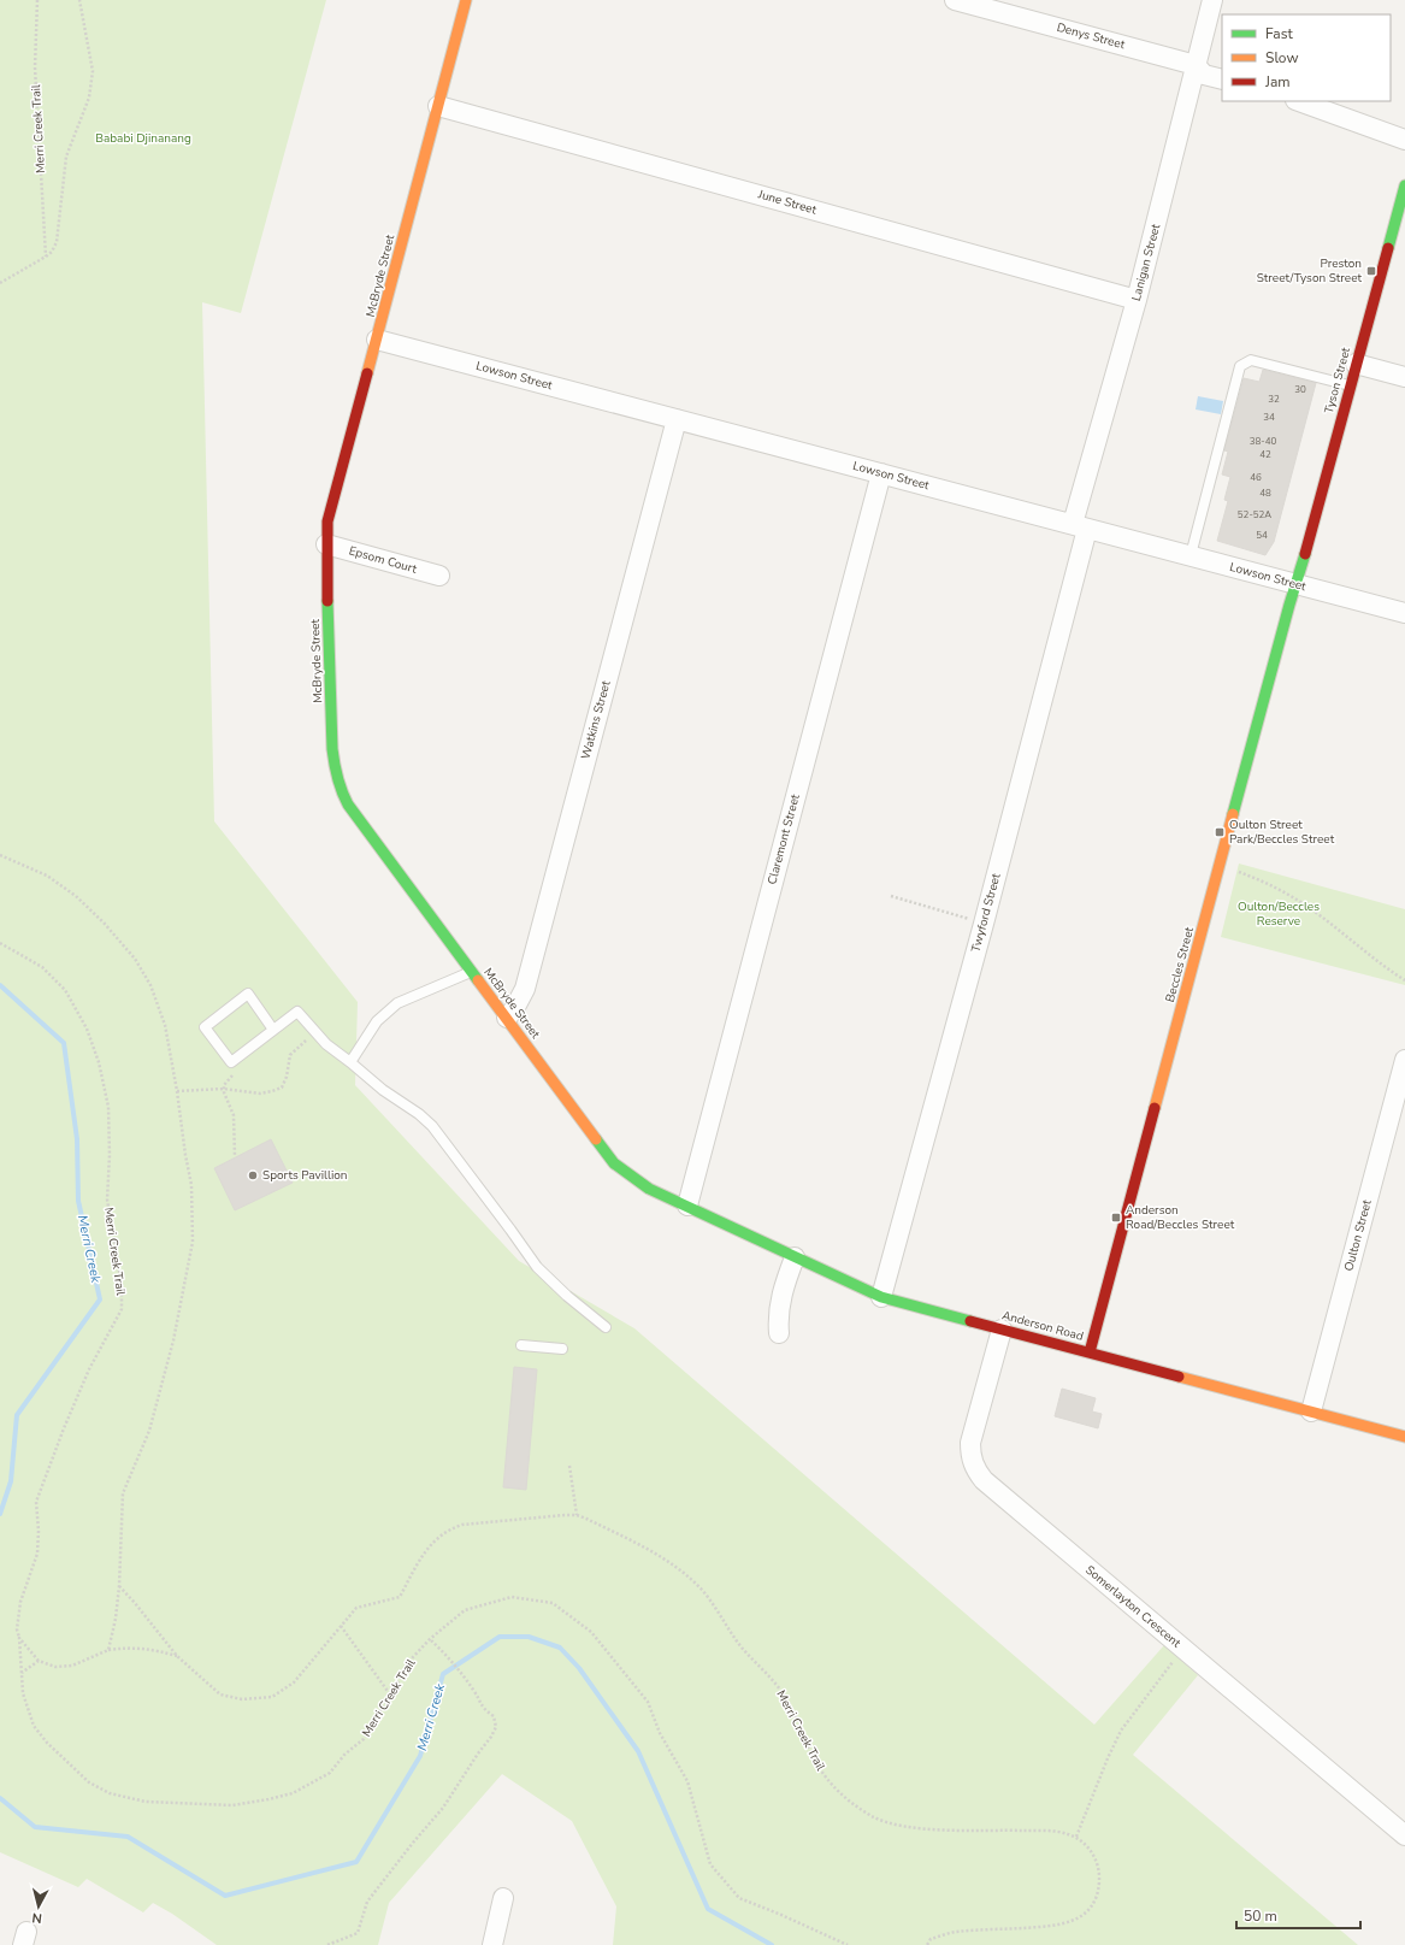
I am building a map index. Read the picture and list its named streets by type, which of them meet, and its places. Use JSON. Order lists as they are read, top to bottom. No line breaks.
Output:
{"streets":{"street":["Denys Street","June Street","Lanigan Street","McBryde Street","Lowson Street","Tyson Street","Epsom Court","Watkins Street","Claremont Street","Twyford Street","Beccles Street","Oulton Street","Anderson Road","Somerlayton Crescent"],"path":["Merri Creek Trail"]},"crossings":[["Denys Street","Lanigan Street"],["June Street","Lanigan Street"],["June Street","McBryde Street"],["Lanigan Street","Lowson Street"],["Lanigan Street","Twyford Street"],["McBryde Street","Lowson Street"],["McBryde Street","Epsom Court"],["McBryde Street","Watkins Street"],["McBryde Street","Claremont Street"],["McBryde Street","Anderson Road"],["Lowson Street","Tyson Street"],["Lowson Street","Watkins Street"],["Lowson Street","Claremont Street"],["Lowson Street","Twyford Street"],["Lowson Street","Beccles Street"],["Tyson Street","Beccles Street"],["Claremont Street","Anderson Road"],["Twyford Street","Anderson Road"],["Beccles Street","Anderson Road"],["Oulton Street","Anderson Road"],["Anderson Road","Somerlayton Crescent"]],"water":["Merri Creek"],"parks":["Bababi Djinanang","Oulton/Beccles Reserve"],"places":{"transit":["Preston Street/Tyson Street","Oulton Street Park/Beccles Street","Anderson Road/Beccles Street"],"other":["Sports Pavillion"]},"house_numbers":["30","32","34","38-40","42","46","48","52-52A","54"],"legend":["Fast","Slow","Jam"],"scale_bar":"50 m","north":"bottom"}
